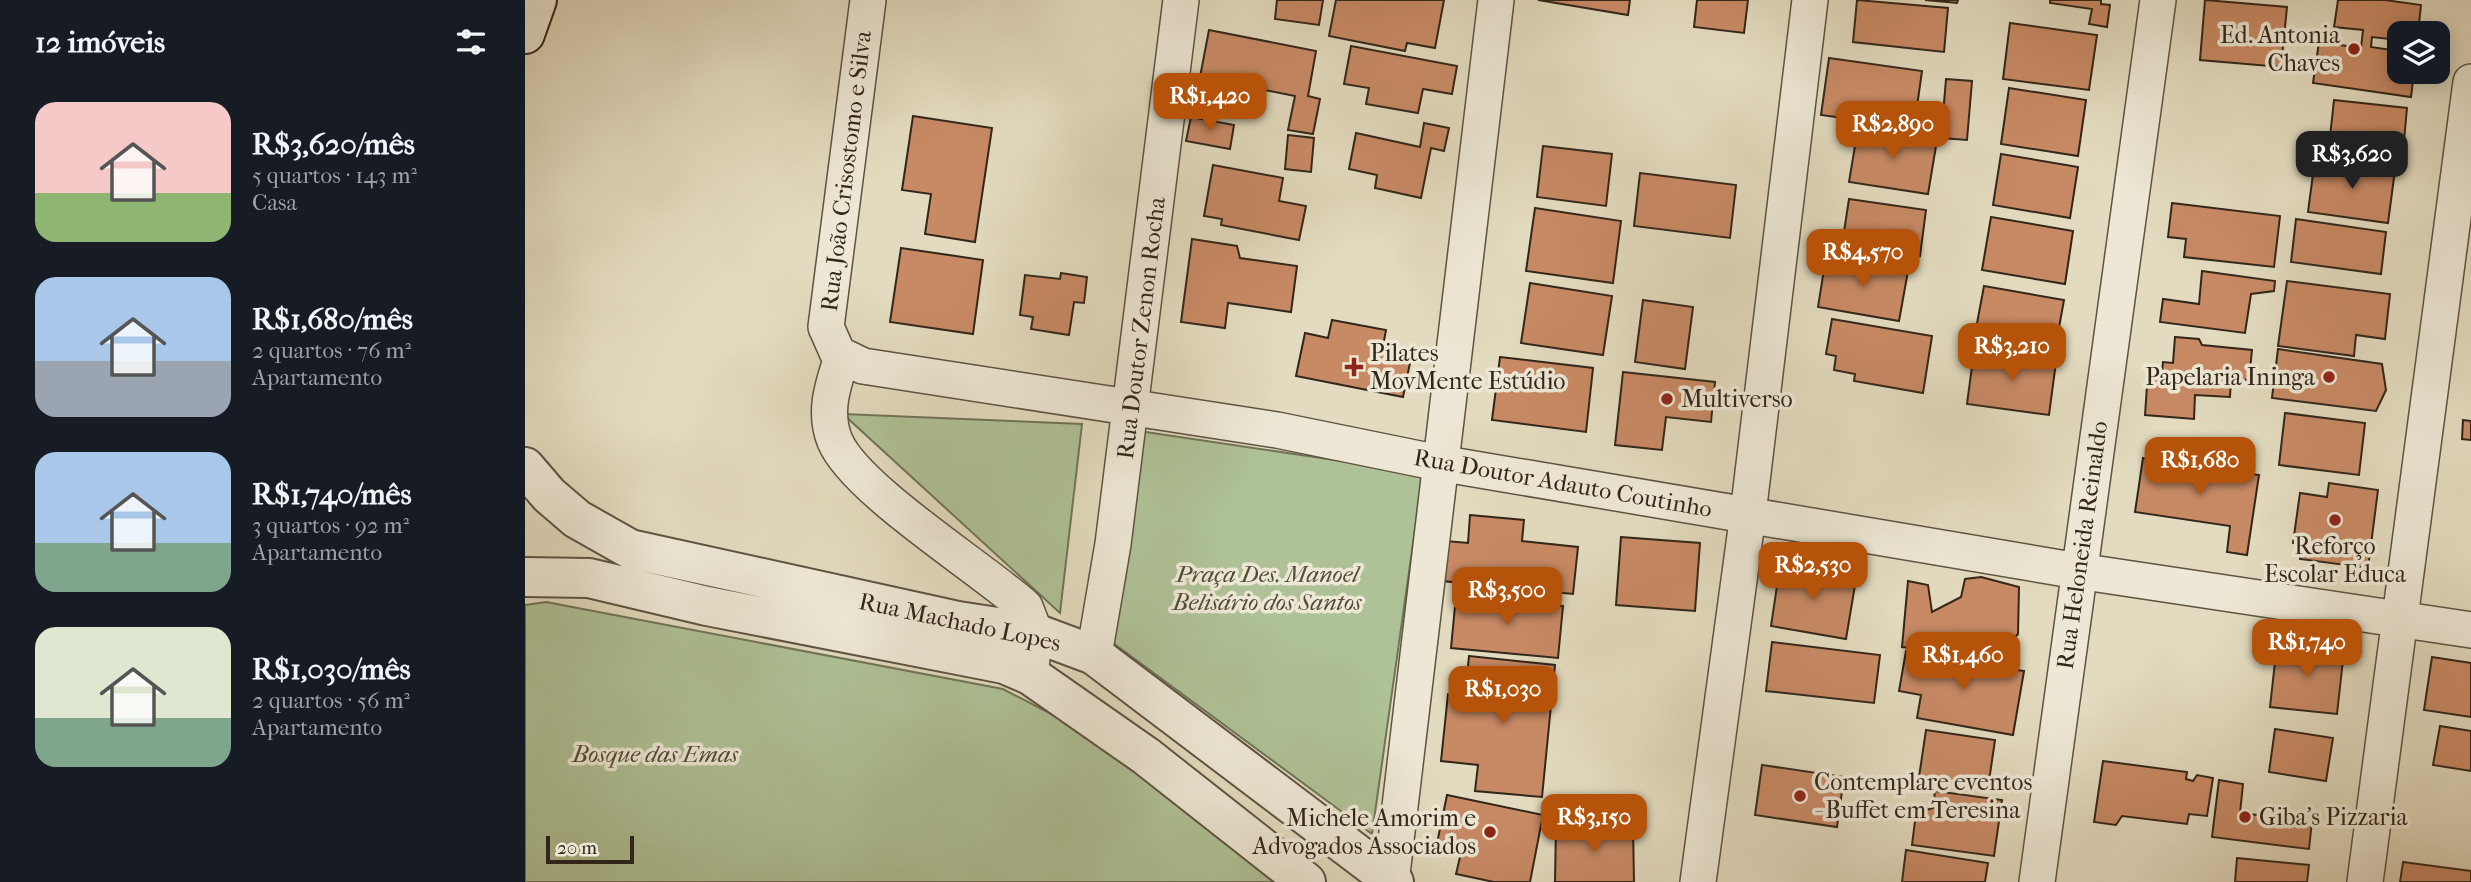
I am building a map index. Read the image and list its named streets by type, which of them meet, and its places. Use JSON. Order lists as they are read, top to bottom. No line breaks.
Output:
{"streets":{"street":["Rua João Crisostomo e Silva","Rua Doutor Zenon Rocha","Rua Doutor Adauto Coutinho","Rua Heloneida Reinaldo","Rua Machado Lopes"]},"crossings":[["Rua João Crisostomo e Silva","Rua Doutor Adauto Coutinho"],["Rua Doutor Zenon Rocha","Rua Doutor Adauto Coutinho"],["Rua Doutor Zenon Rocha","Rua Machado Lopes"],["Rua Doutor Adauto Coutinho","Rua Heloneida Reinaldo"]],"parks":["Praça Des. Manoel Belisário dos Santos","Bosque das Emas"],"places":{"other":["Ed. Antonia Chaves","Papelaria Ininga","Multiverso","Reforço Escolar Educa","Contemplare eventos - Buffet em Teresina","Giba's Pizzaria","Michele Amorim e Advogados Associados"],"health":["Pilates MovMente Estúdio"]},"scale_bar":"20 m","page":{"heading":"12 imóveis","price":["R$1,420","R$2,890","R$3,620","R$4,570","R$3,210","R$1,680","R$2,530","R$3,500","R$1,740","R$1,460","R$1,030","R$3,150"],"list":[{"name":"R$3,620/mês","note":"5 quartos · 143 m² · Casa"},{"name":"R$1,680/mês","note":"2 quartos · 76 m² · Apartamento"},{"name":"R$1,740/mês","note":"3 quartos · 92 m² · Apartamento"},{"name":"R$1,030/mês","note":"2 quartos · 56 m² · Apartamento"}],"scale":"20 m"}}
